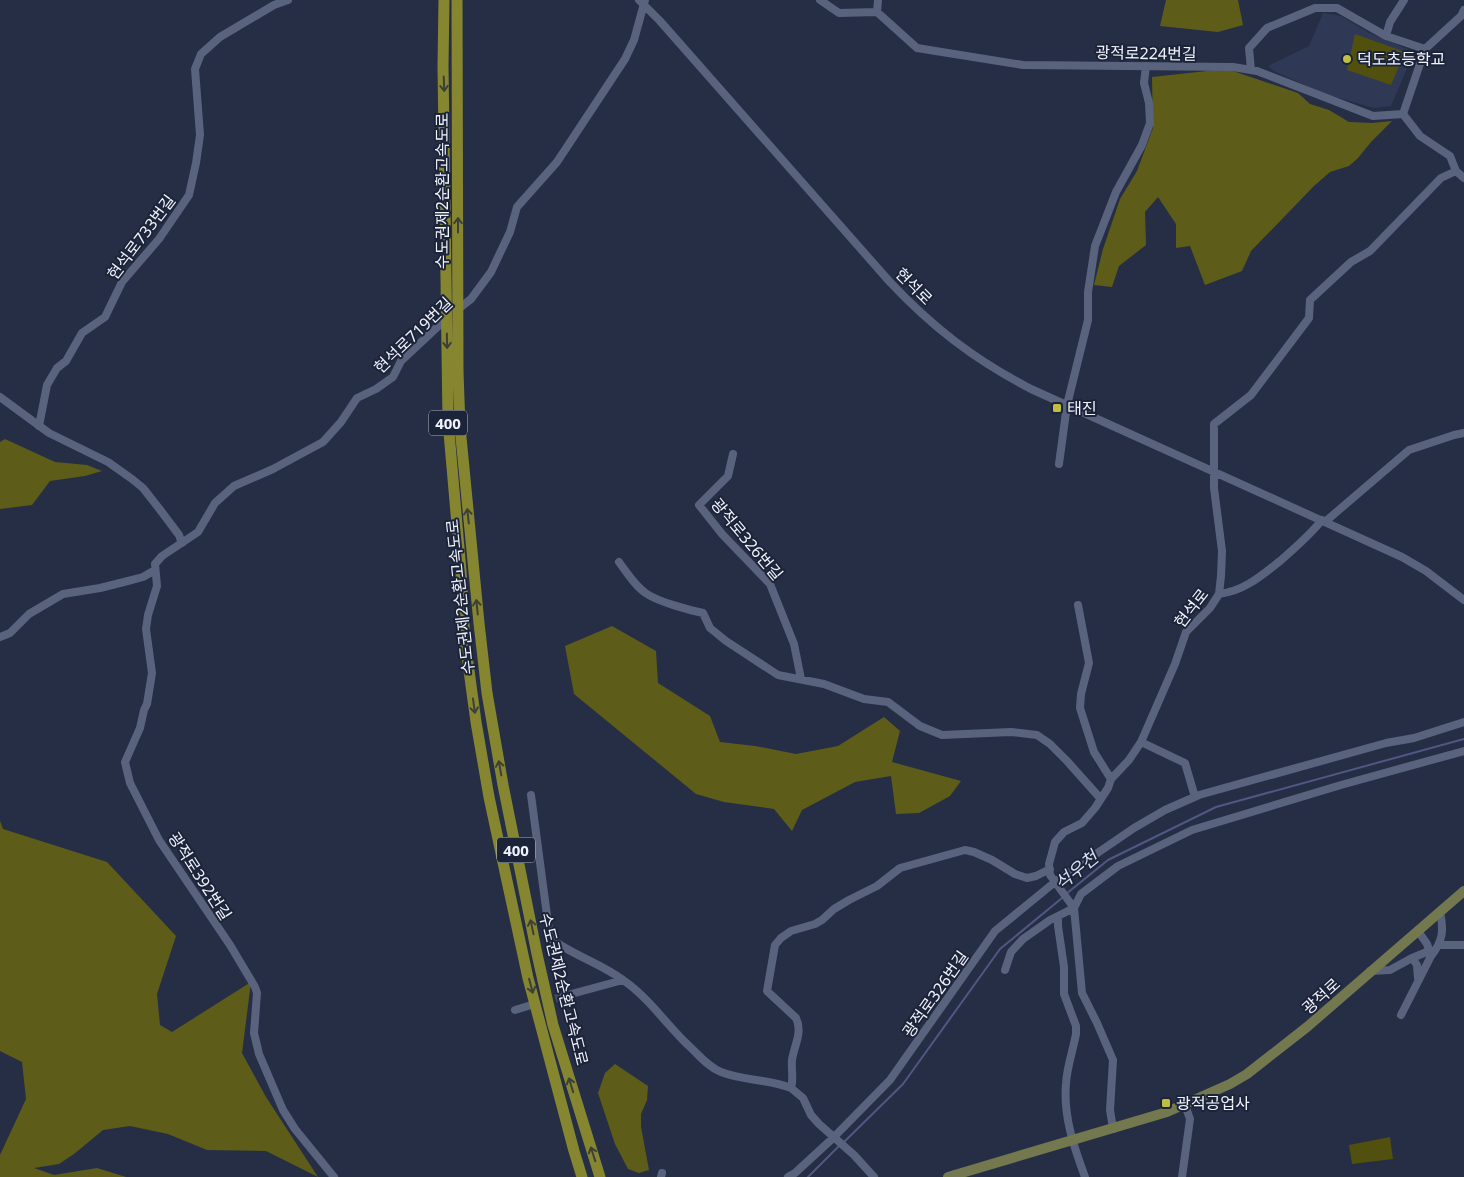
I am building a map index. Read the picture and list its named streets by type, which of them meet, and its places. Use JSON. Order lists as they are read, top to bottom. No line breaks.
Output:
{"streets":{"highway":["수도권제2순환고속도로","400"],"main road":["광적로"],"street":["광적로224번길","현석로733번길","현석로","현석로719번길","광적로326번길","광적로392번길"]},"crossings":[["현석로","현석로719번길"],["현석로719번길","광적로392번길"]],"water":["석우천"],"places":{"other":["덕도초등학교"],"transit":["태진","광적공업사"]}}
